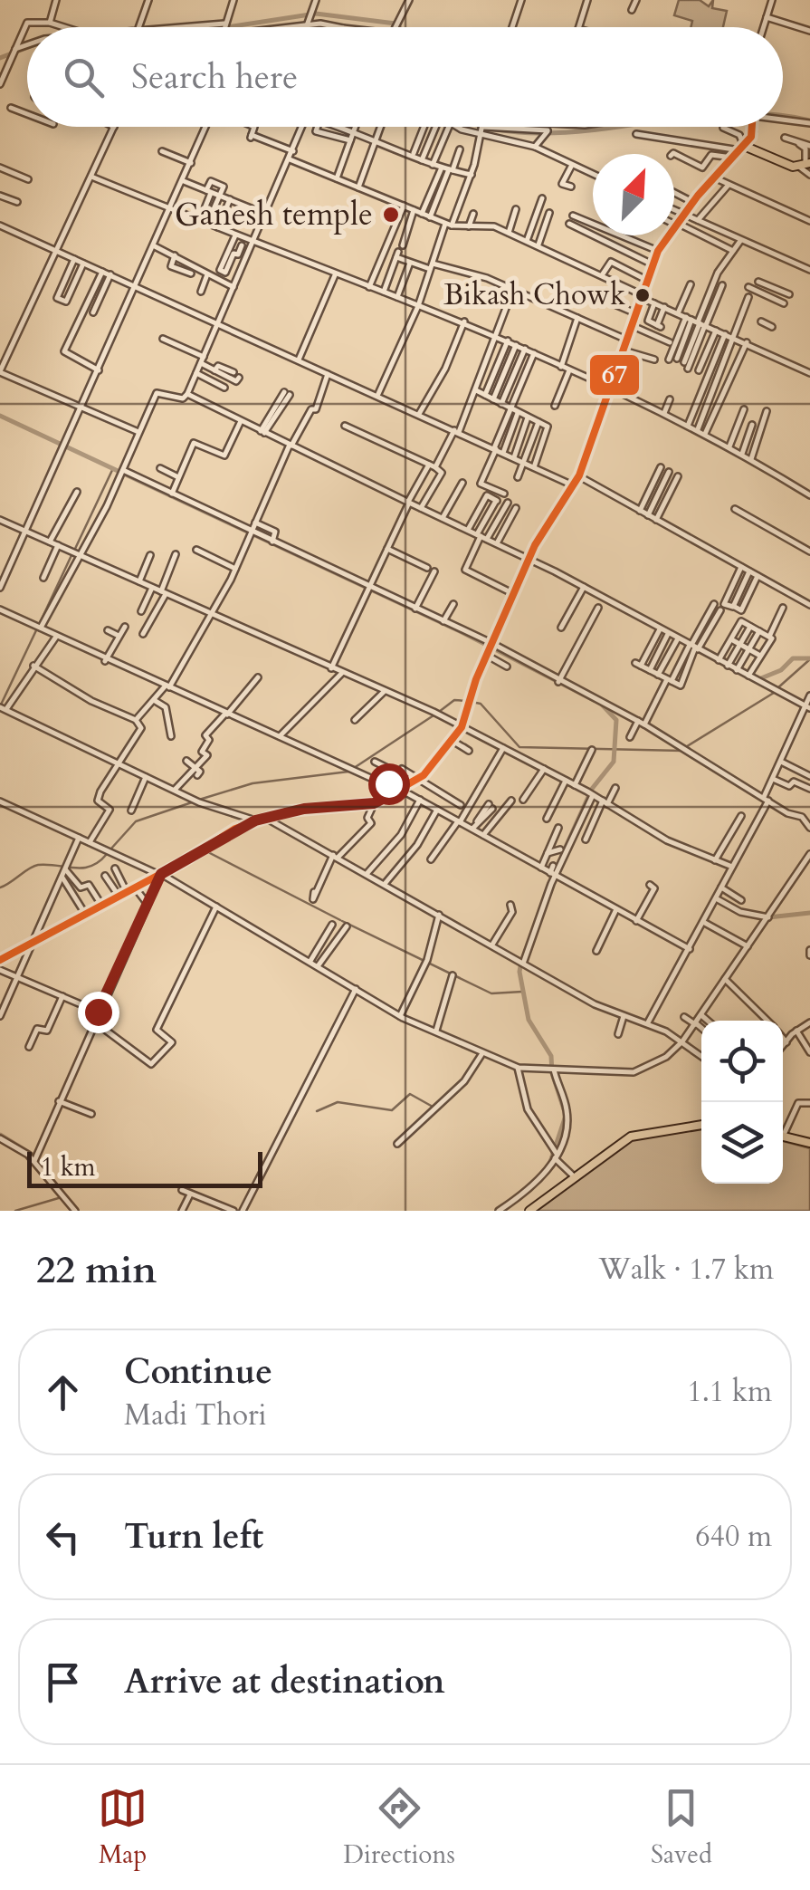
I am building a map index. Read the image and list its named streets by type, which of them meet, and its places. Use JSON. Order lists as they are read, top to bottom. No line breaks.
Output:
{"places":["Ganesh temple","Bikash Chowk"],"lines":["transit line 67"],"scale_bar":"1 km","north":"top right","page":{"search":"Search here","scale":"1 km","heading":["22 min","Walk · 1.7 km"],"list":[["Continue","Madi Thori","1.1 km"],["Turn left","640 m"],"Arrive at destination"],"nav":["Map","Directions","Saved"]}}
